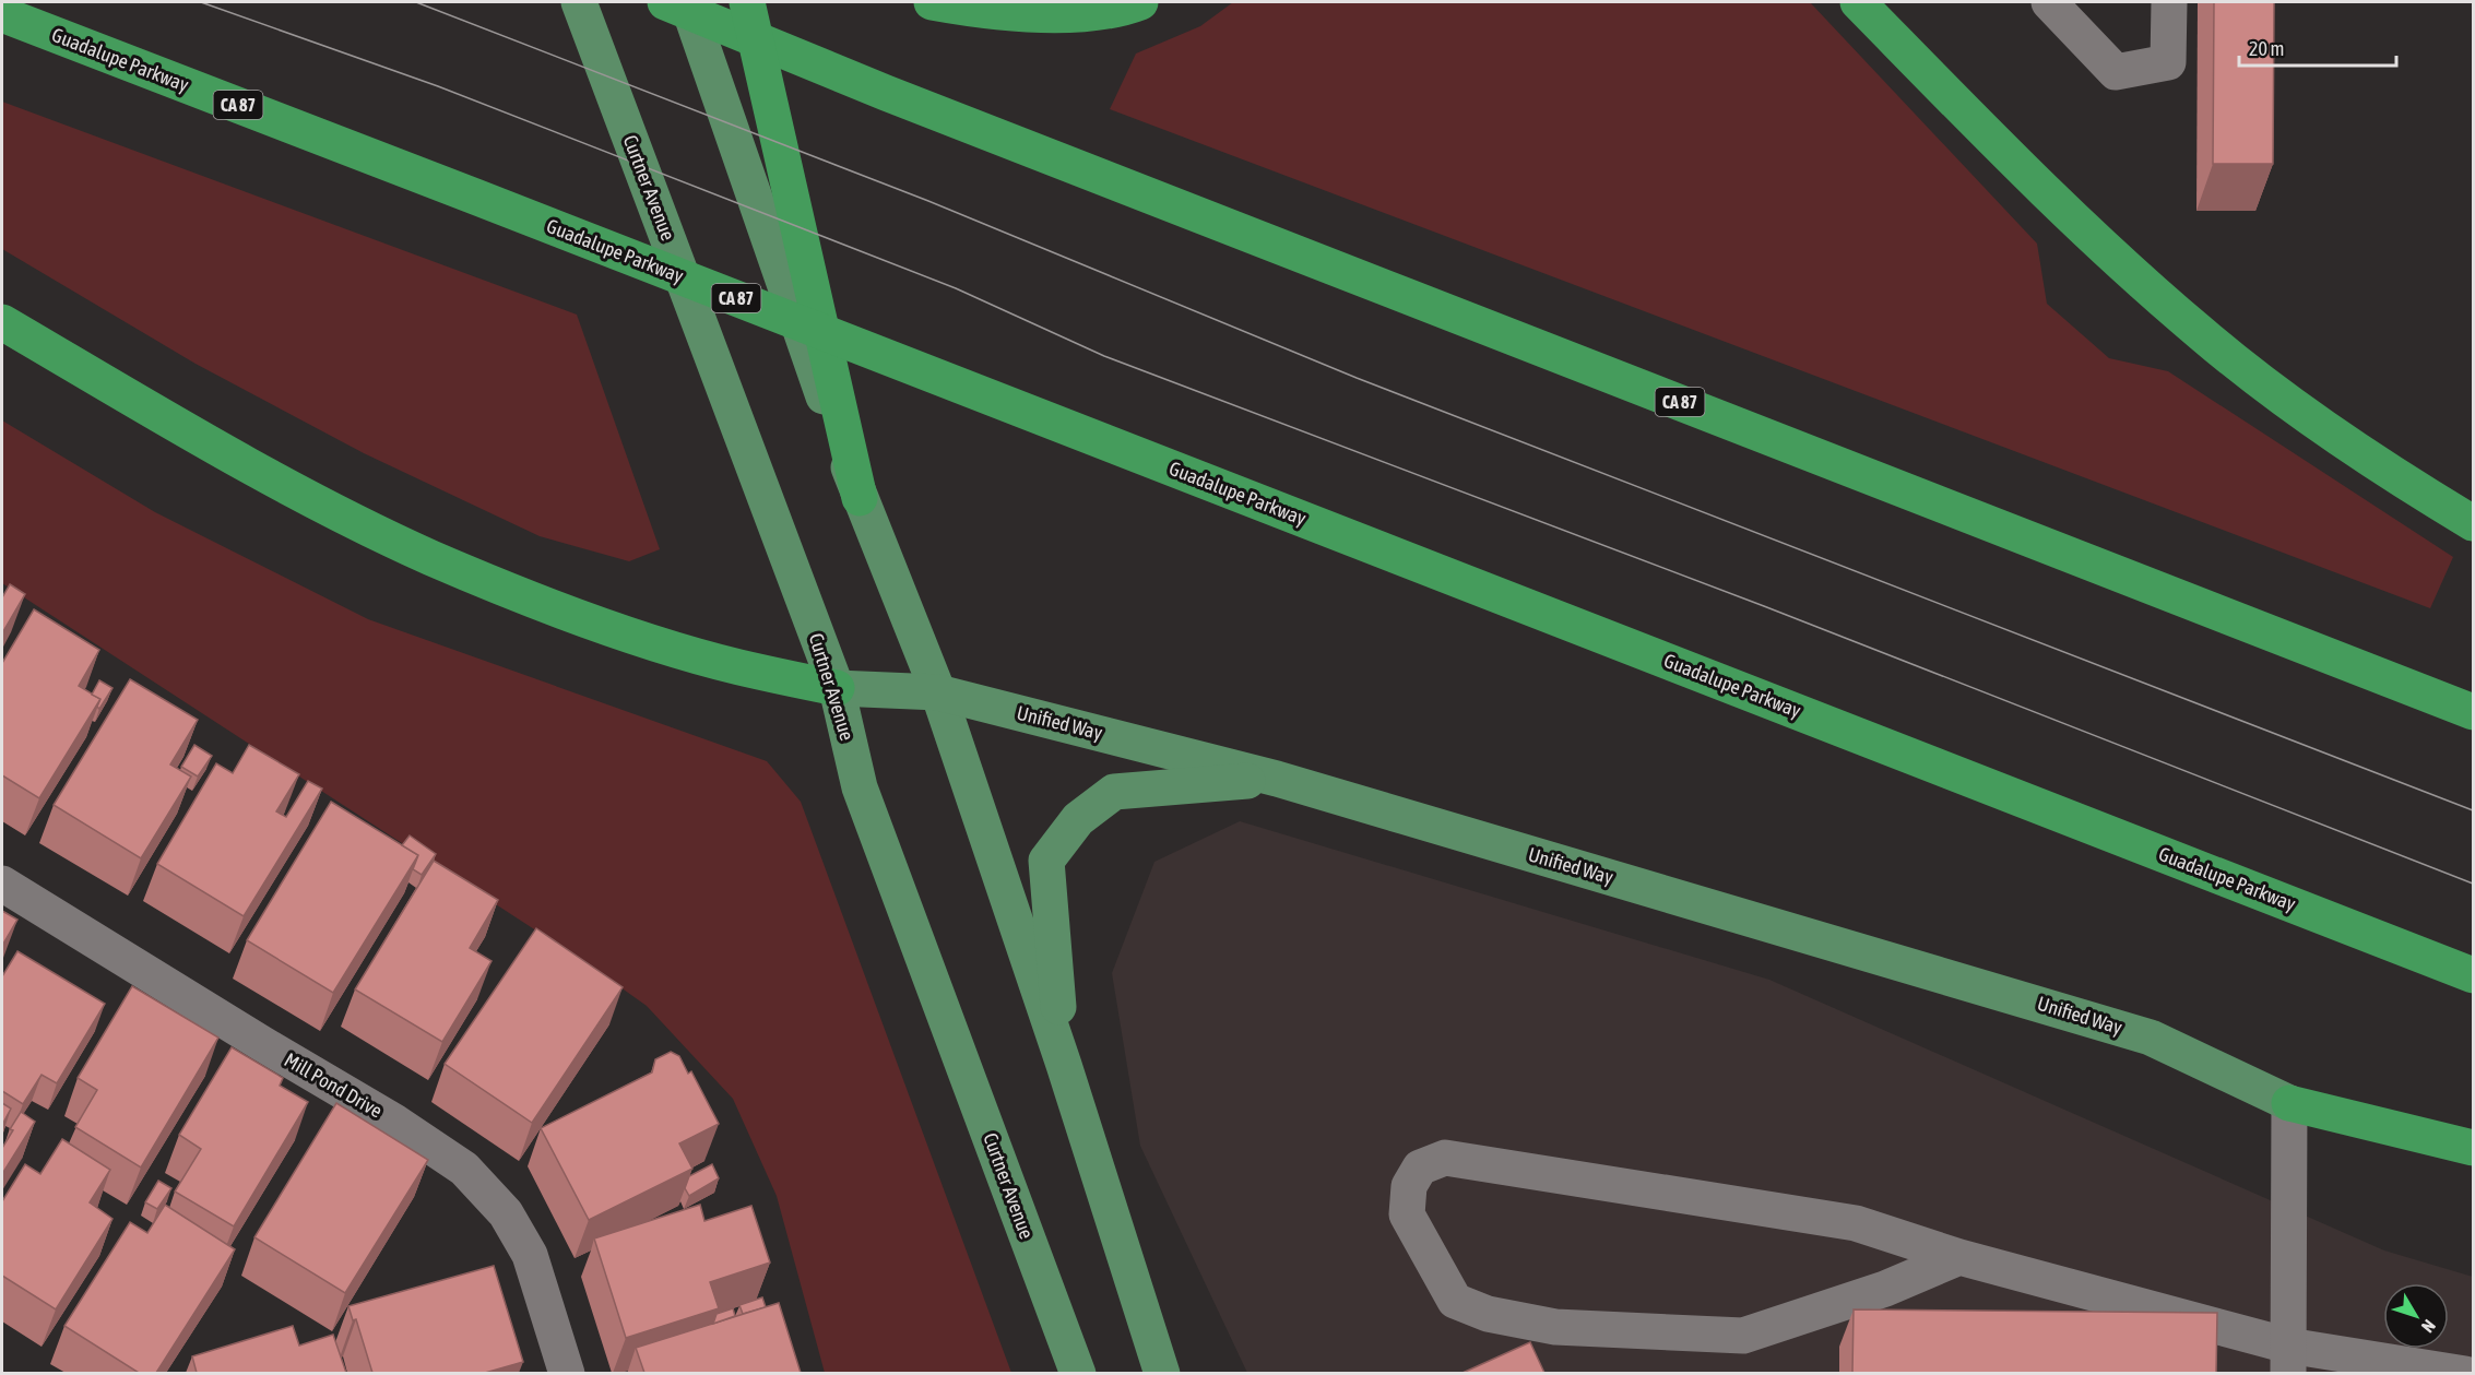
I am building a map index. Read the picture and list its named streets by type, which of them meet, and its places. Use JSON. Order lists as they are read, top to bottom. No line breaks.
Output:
{"streets":{"highway":["Guadalupe Parkway","CA 87"],"main road":["Curtner Avenue","Unified Way"],"street":["Mill Pond Drive"]},"crossings":[["Curtner Avenue","Unified Way"]],"scale_bar":"20 m","north":"bottom right"}
